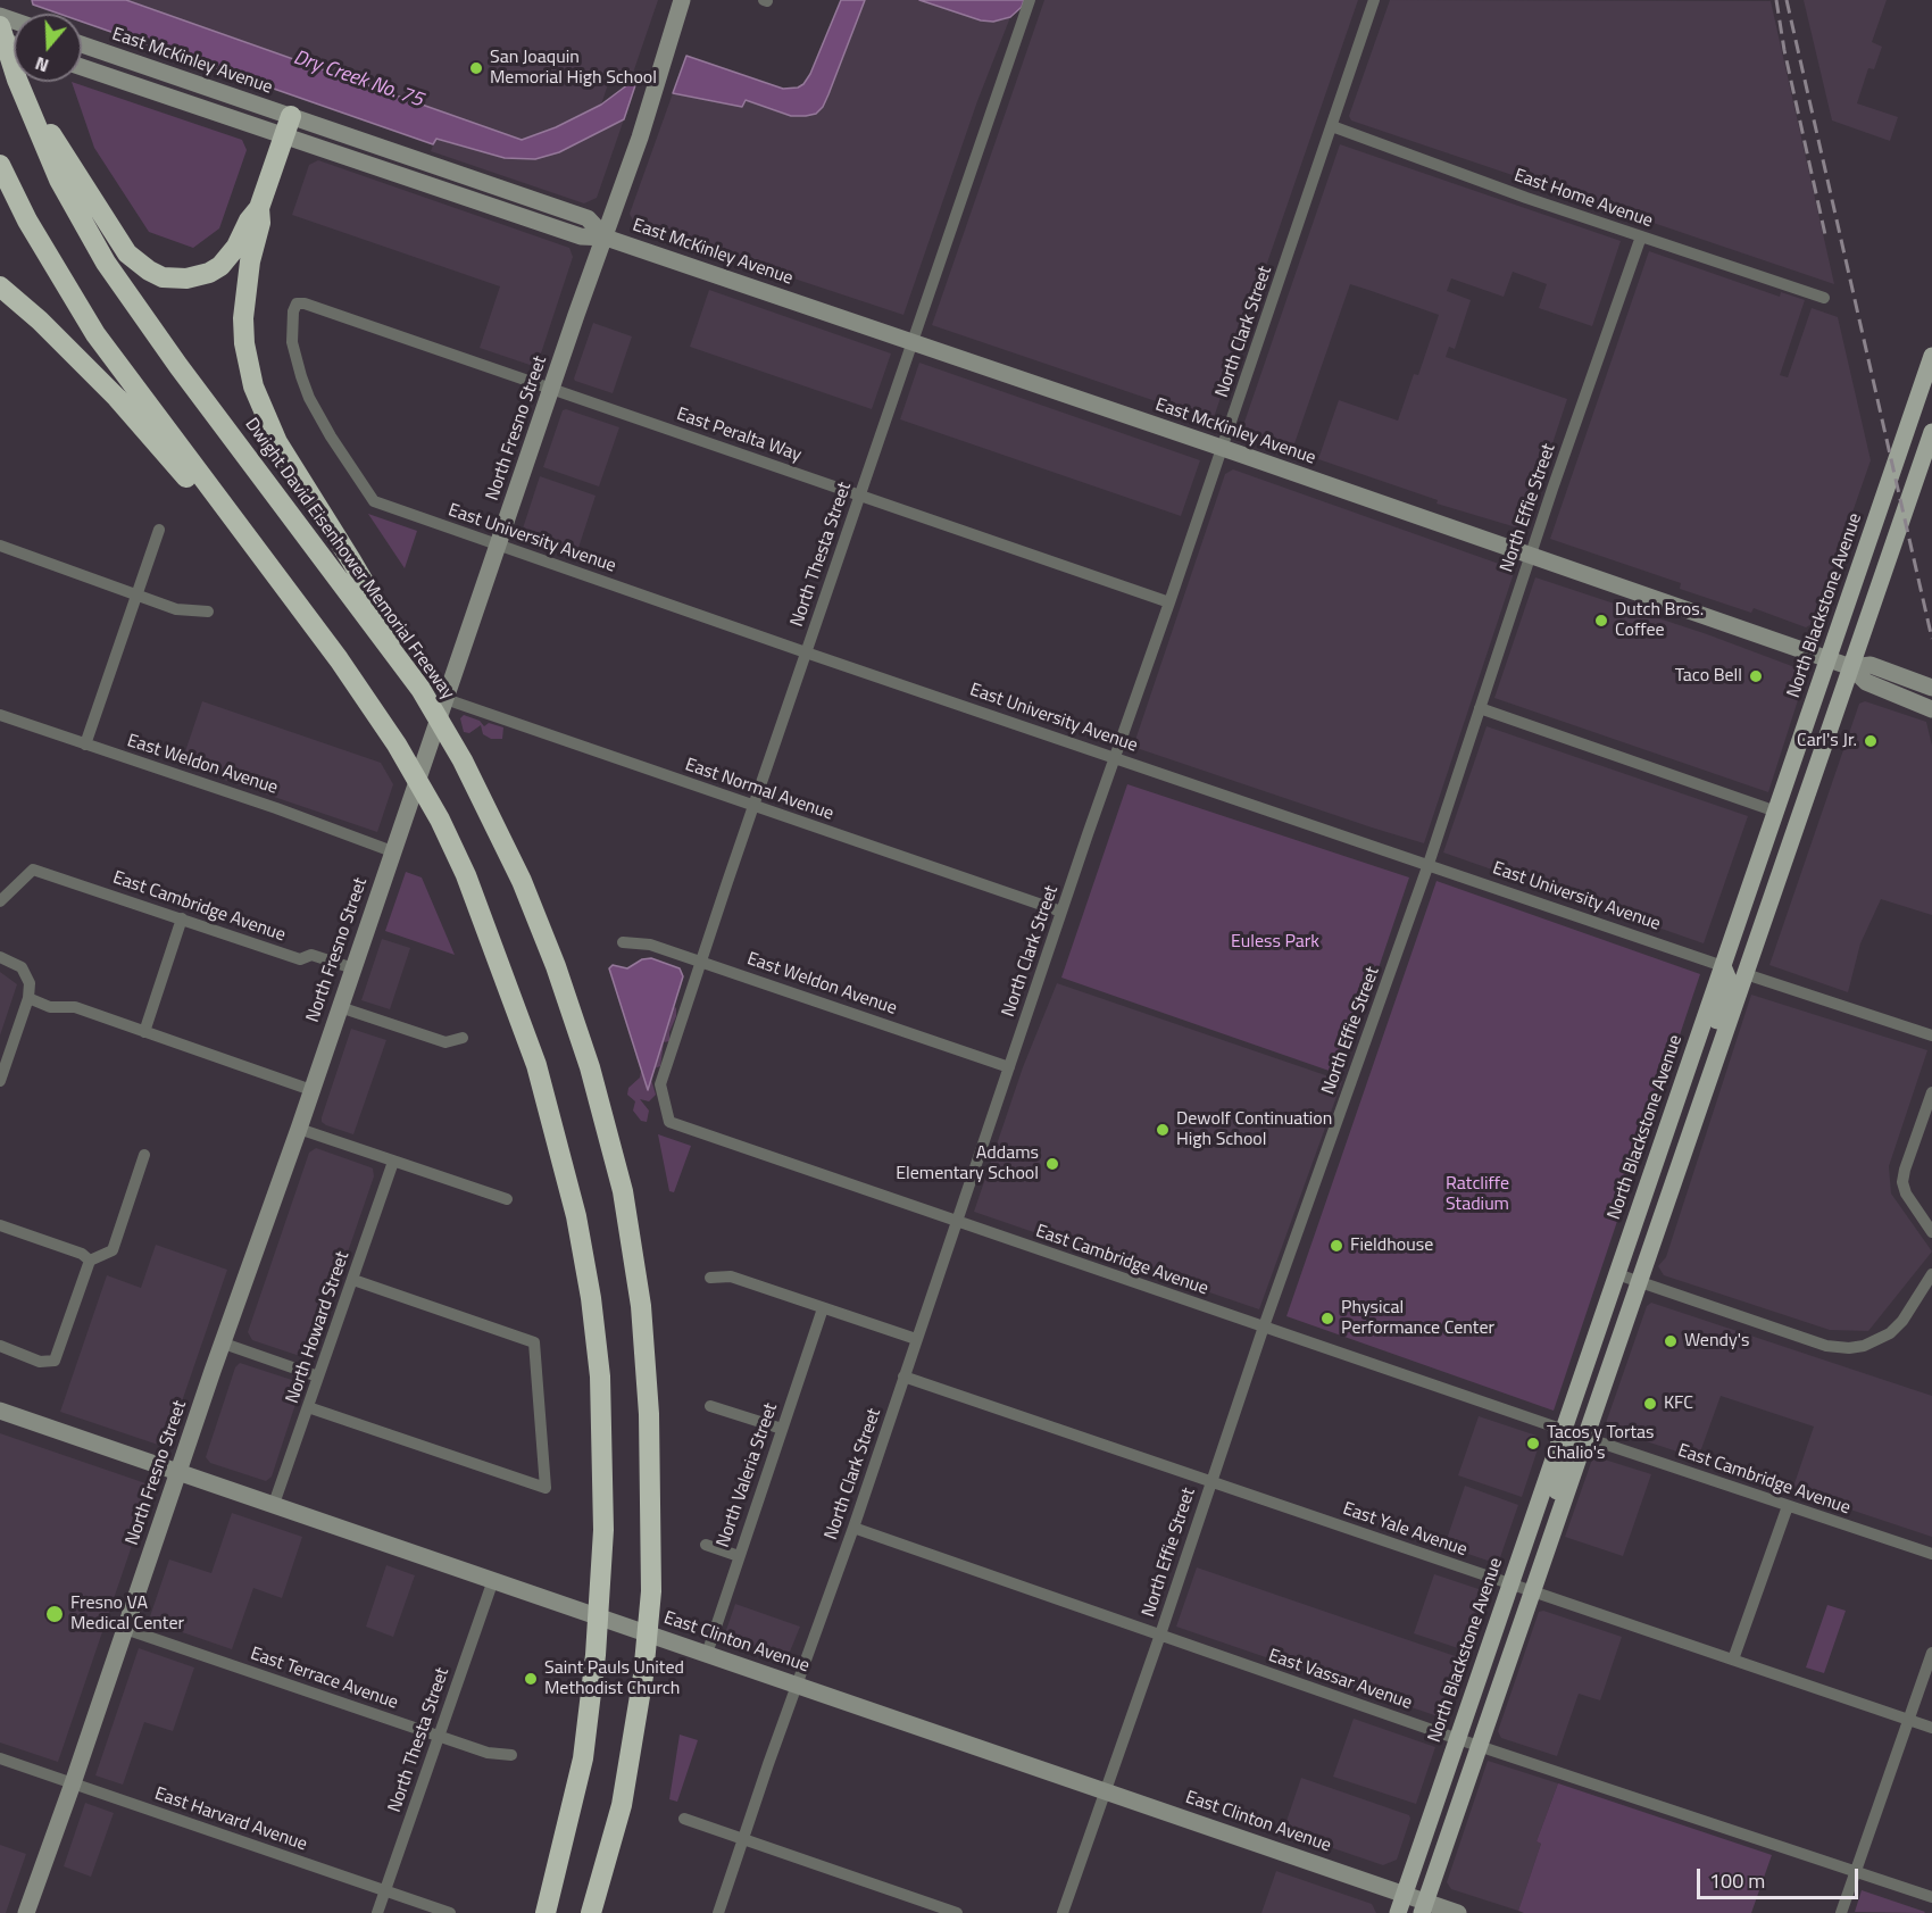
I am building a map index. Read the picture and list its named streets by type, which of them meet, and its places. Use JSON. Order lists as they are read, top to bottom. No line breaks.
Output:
{"streets":{"highway":["Dwight David Eisenhower Memorial Freeway"],"main road":["East McKinley Avenue","North Fresno Street","North Blackstone Avenue","East Clinton Avenue"],"street":["East Home Avenue","North Clark Street","East Peralta Way","North Effie Street","East University Avenue","North Thesta Street","East Weldon Avenue","East Normal Avenue","East Cambridge Avenue","North Howard Street","North Valeria Street","East Yale Avenue","East Terrace Avenue","East Vassar Avenue","East Harvard Avenue"]},"crossings":[["East McKinley Avenue","North Clark Street"],["East McKinley Avenue","North Fresno Street"],["East McKinley Avenue","North Effie Street"],["East McKinley Avenue","North Thesta Street"],["East McKinley Avenue","North Blackstone Avenue"],["East Home Avenue","North Clark Street"],["East Home Avenue","North Effie Street"],["North Clark Street","East Peralta Way"],["North Clark Street","East University Avenue"],["North Clark Street","East Weldon Avenue"],["North Clark Street","East Normal Avenue"],["North Clark Street","East Cambridge Avenue"],["North Clark Street","East Yale Avenue"],["North Clark Street","East Clinton Avenue"],["North Clark Street","East Vassar Avenue"],["North Fresno Street","East Peralta Way"],["North Fresno Street","East University Avenue"],["North Fresno Street","East Weldon Avenue"],["North Fresno Street","East Normal Avenue"],["North Fresno Street","East Cambridge Avenue"],["North Fresno Street","East Clinton Avenue"],["North Fresno Street","East Terrace Avenue"],["North Fresno Street","East Harvard Avenue"],["East Peralta Way","East University Avenue"],["East Peralta Way","North Thesta Street"],["North Effie Street","East University Avenue"],["North Effie Street","East Cambridge Avenue"],["North Effie Street","East Yale Avenue"],["North Effie Street","East Clinton Avenue"],["North Effie Street","East Vassar Avenue"],["East University Avenue","North Thesta Street"],["East University Avenue","North Blackstone Avenue"],["North Thesta Street","East Weldon Avenue"],["North Thesta Street","East Normal Avenue"],["North Thesta Street","East Cambridge Avenue"],["North Thesta Street","East Clinton Avenue"],["North Thesta Street","East Terrace Avenue"],["North Thesta Street","East Harvard Avenue"],["North Blackstone Avenue","East Cambridge Avenue"],["North Blackstone Avenue","East Yale Avenue"],["North Blackstone Avenue","East Clinton Avenue"],["North Blackstone Avenue","East Vassar Avenue"],["North Howard Street","East Clinton Avenue"],["North Valeria Street","East Clinton Avenue"]],"water":["Dry Creek No. 75"],"parks":["Euless Park","Ratcliffe Stadium"],"places":["San Joaquin Memorial High School","Dutch Bros. Coffee","Taco Bell","Carl's Jr.","Dewolf Continuation High School","Addams Elementary School","Fieldhouse","Physical Performance Center","Wendy's","KFC","Tacos y Tortas Chalio's","Fresno VA Medical Center","Saint Pauls United Methodist Church"],"scale_bar":"100 m","north":"bottom"}
